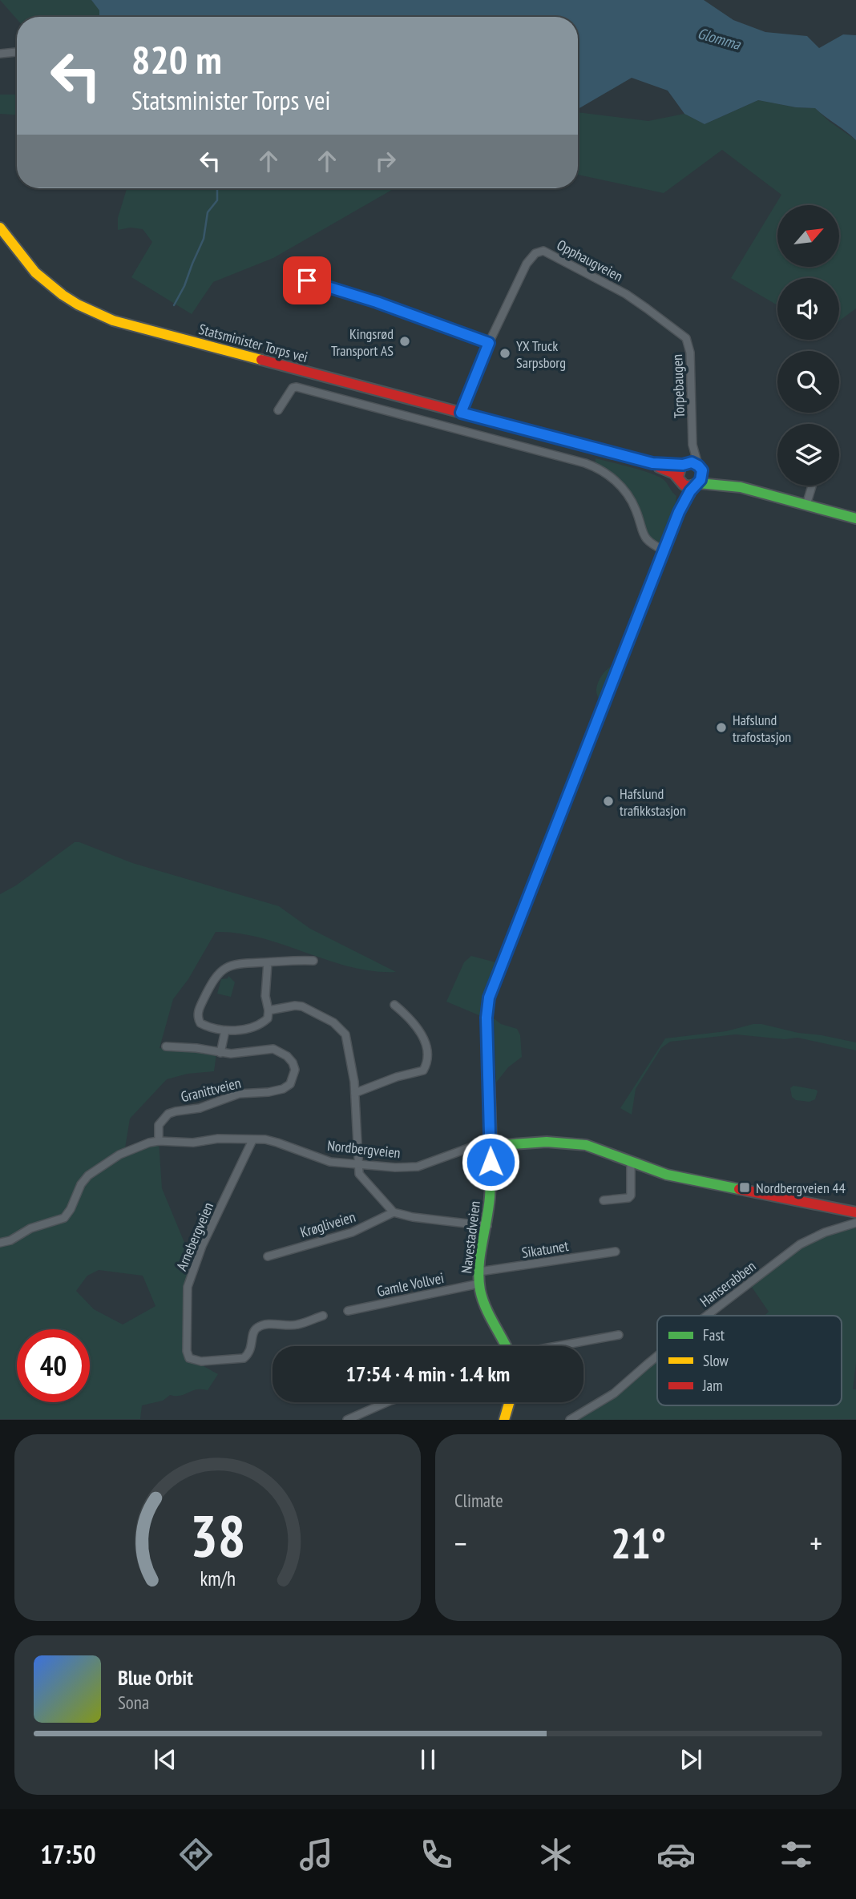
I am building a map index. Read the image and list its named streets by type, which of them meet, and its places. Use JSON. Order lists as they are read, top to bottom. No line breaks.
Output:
{"streets":{"main road":["Statsminister Torps vei","Nordbergveien","Navestadveien"],"street":["Opphaugveien","Torpebaugen","Granittveien","Krøgliveien","Arnebergveien","Sikatunet","Hanserabben","Gamle Vollvei"]},"crossings":[["Opphaugveien","Statsminister Torps vei"],["Opphaugveien","Torpebaugen"],["Statsminister Torps vei","Navestadveien"],["Granittveien","Nordbergveien"],["Nordbergveien","Arnebergveien"],["Nordbergveien","Navestadveien"],["Navestadveien","Sikatunet"],["Navestadveien","Gamle Vollvei"]],"water":["Glomma"],"places":{"other":["Kingsrød Transport AS","YX Truck Sarpsborg","Hafslund trafostasjon","Hafslund trafikkstasjon"],"transit":["Nordbergveien 44"]},"legend":["Fast","Slow","Jam"],"north":"top right","page":{"turn":["820 m","Statsminister Torps vei"],"limit":"40","trip":"17:54 · 4 min · 1.4 km","tile":"Climate","heat":["−","21°","+"],"song":["Blue Orbit","Sona"],"tabs":"17:50","gauge":["38","km/h"]}}
